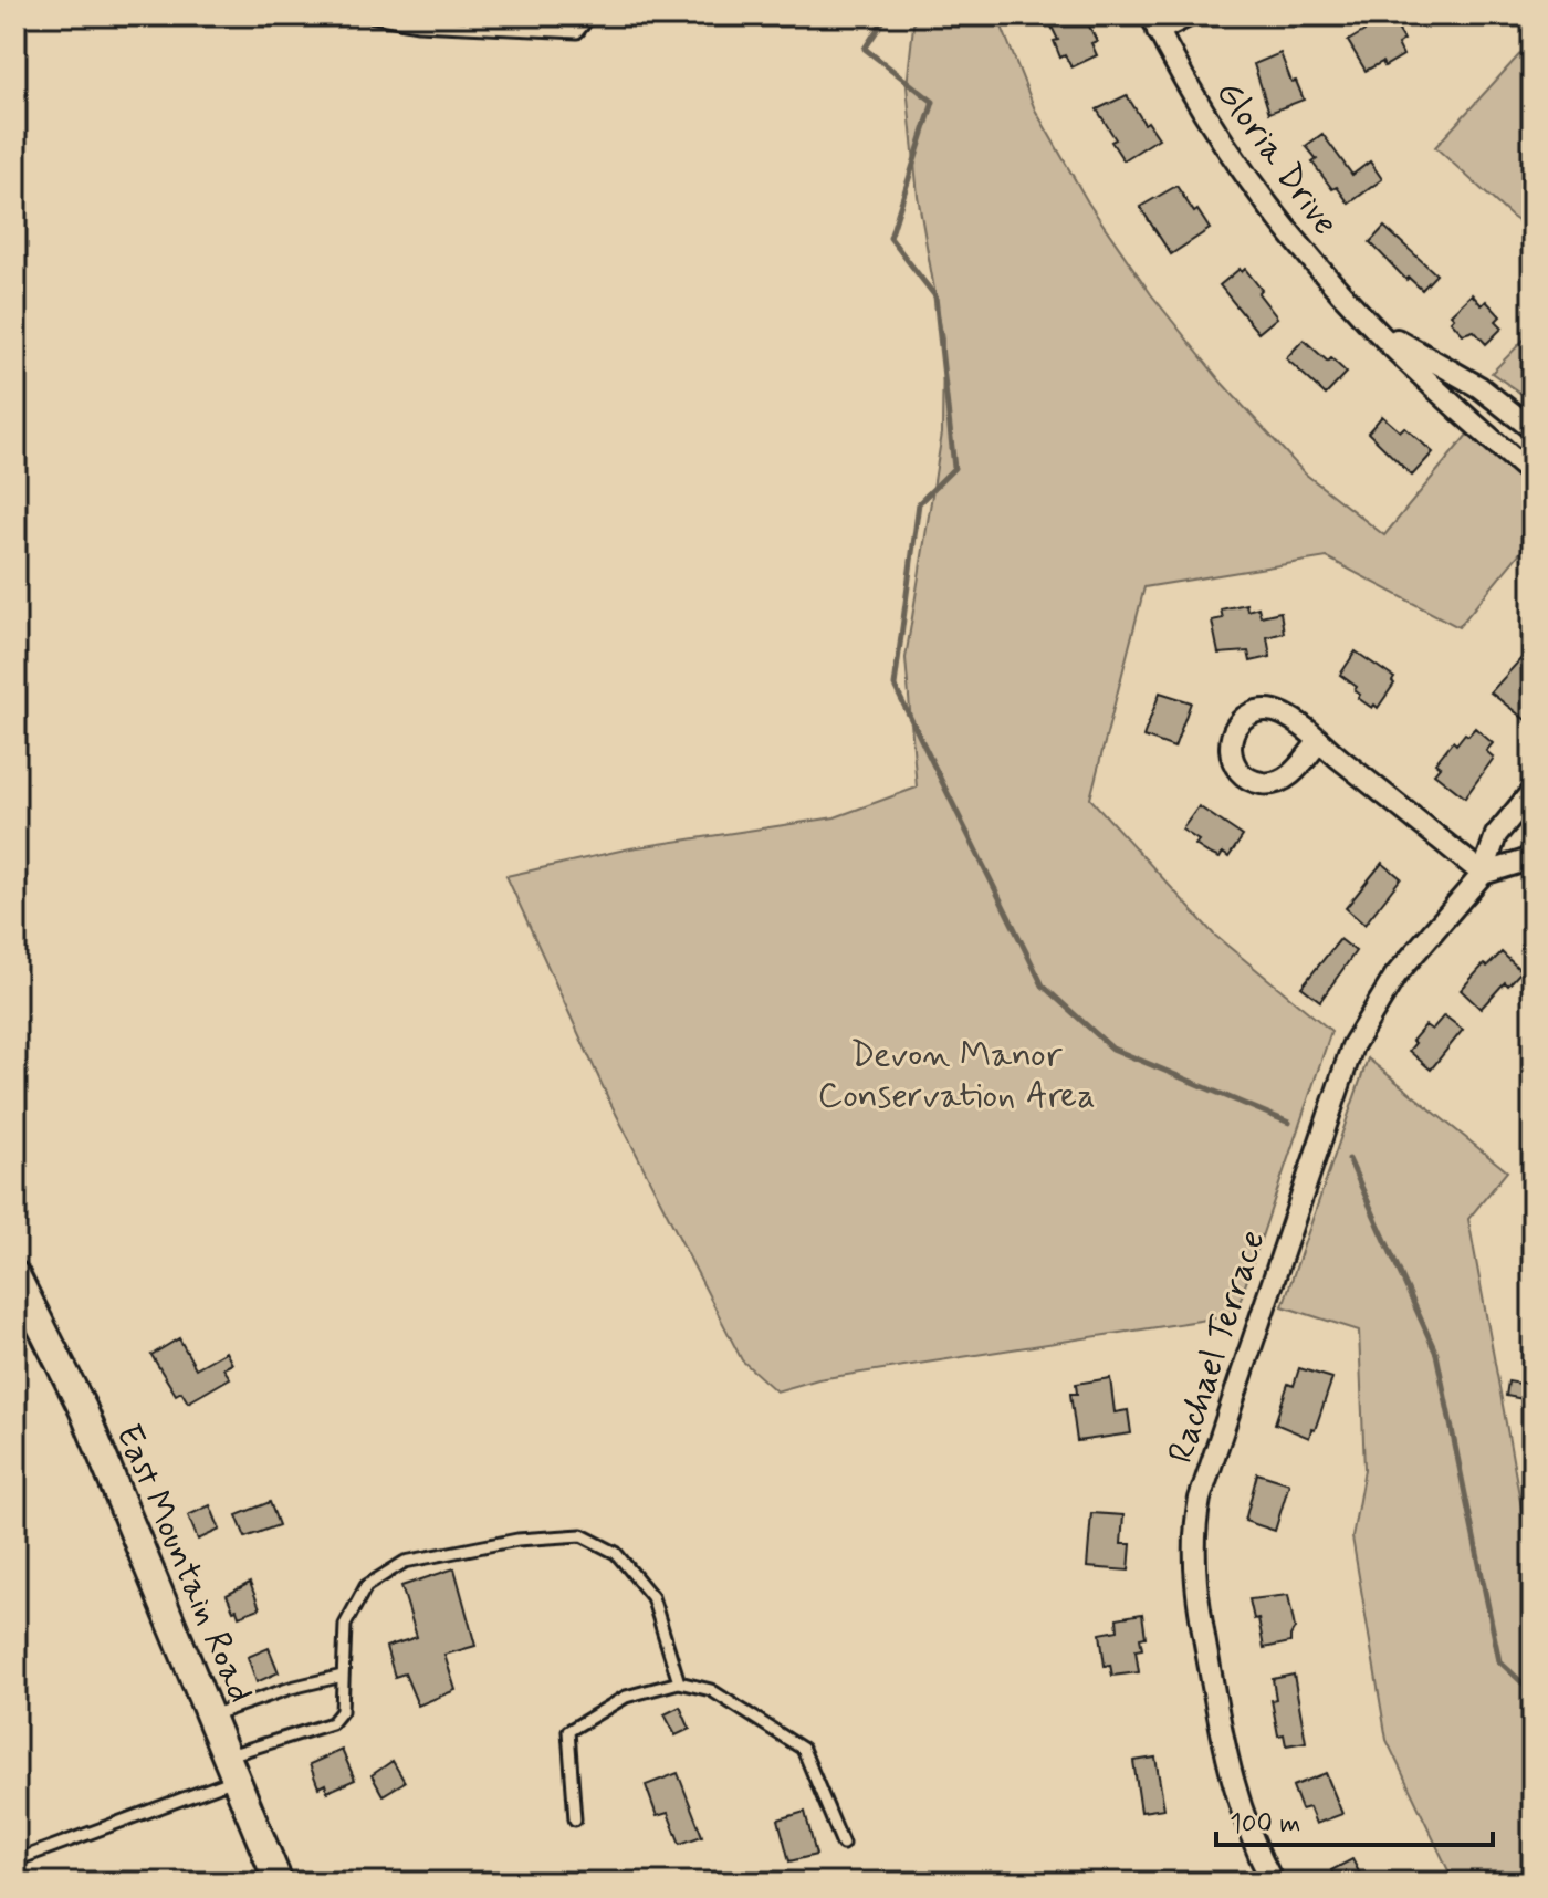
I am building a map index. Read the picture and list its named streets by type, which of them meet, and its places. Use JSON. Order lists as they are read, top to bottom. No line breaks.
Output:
{"streets":{"main road":["East Mountain Road"],"street":["Gloria Drive","Rachael Terrace"]},"parks":["Devon Manor Conservation Area"],"scale_bar":"100 m"}
